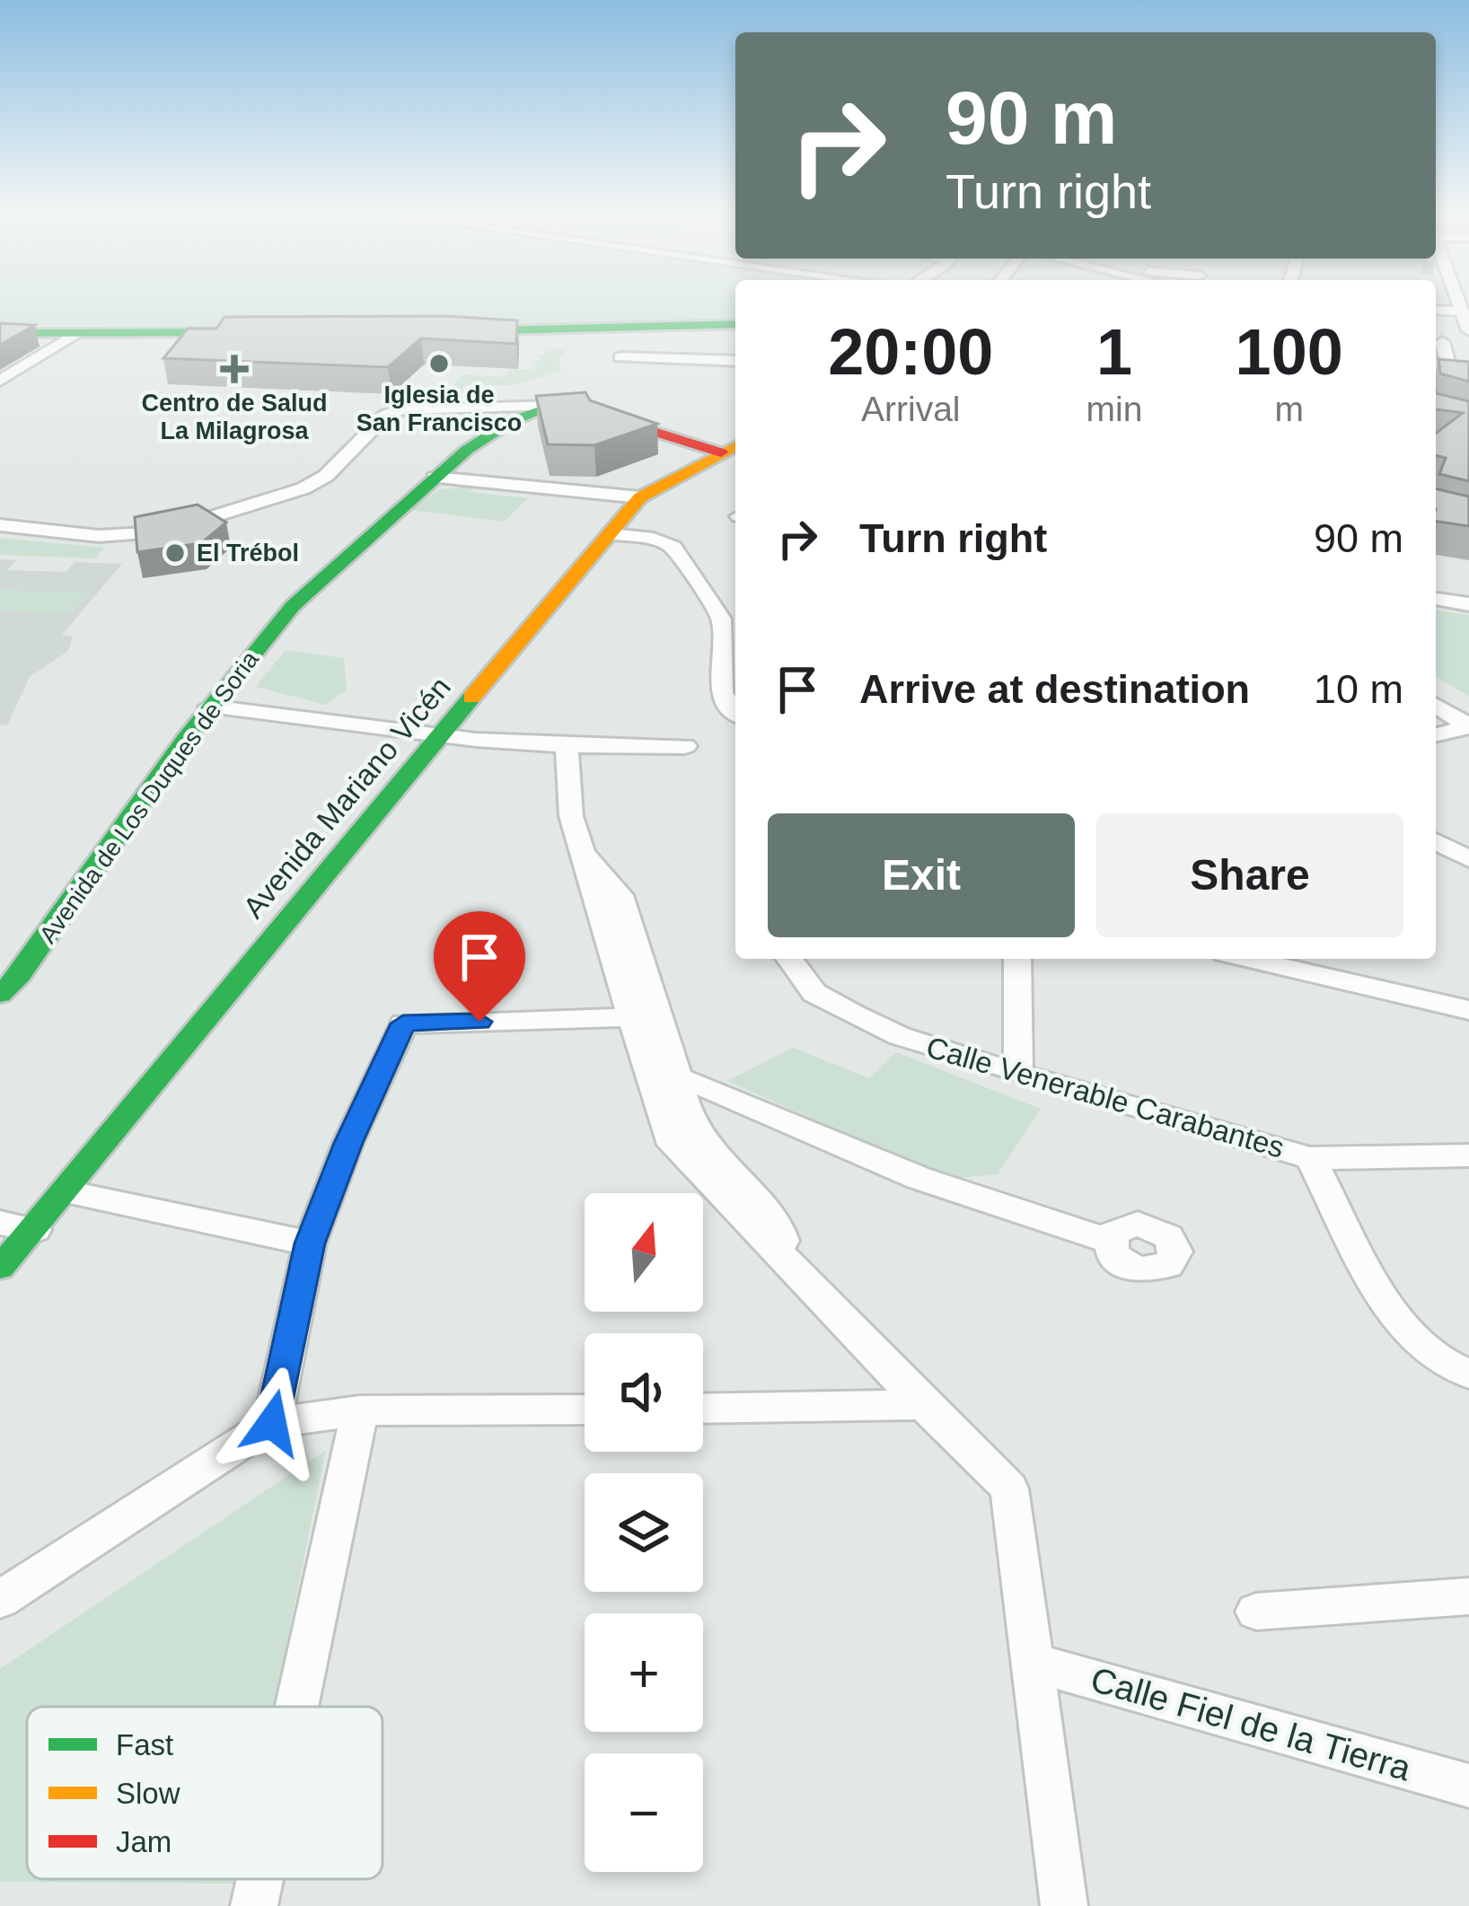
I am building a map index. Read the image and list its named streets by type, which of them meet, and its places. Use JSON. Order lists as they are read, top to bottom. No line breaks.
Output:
{"streets":{"street":["Avenida de Los Duques de Soria","Avenida Mariano Vicén","Calle Venerable Carabantes","Calle Fiel de la Tierra"]},"places":{"other":["Iglesia de San Francisco","El Trébol"],"health":["Centro de Salud La Milagrosa"]},"legend":["Fast","Slow","Jam"],"north":"top","page":{"turn":["90 m","Turn right"],"eta":["20:00","Arrival","1","min","100","m"],"list":[{"name":"Turn right","value":"90 m"},{"name":"Arrive at destination","value":"10 m"}],"buttons":["Exit","Share"],"map_buttons":["+","−"]}}
